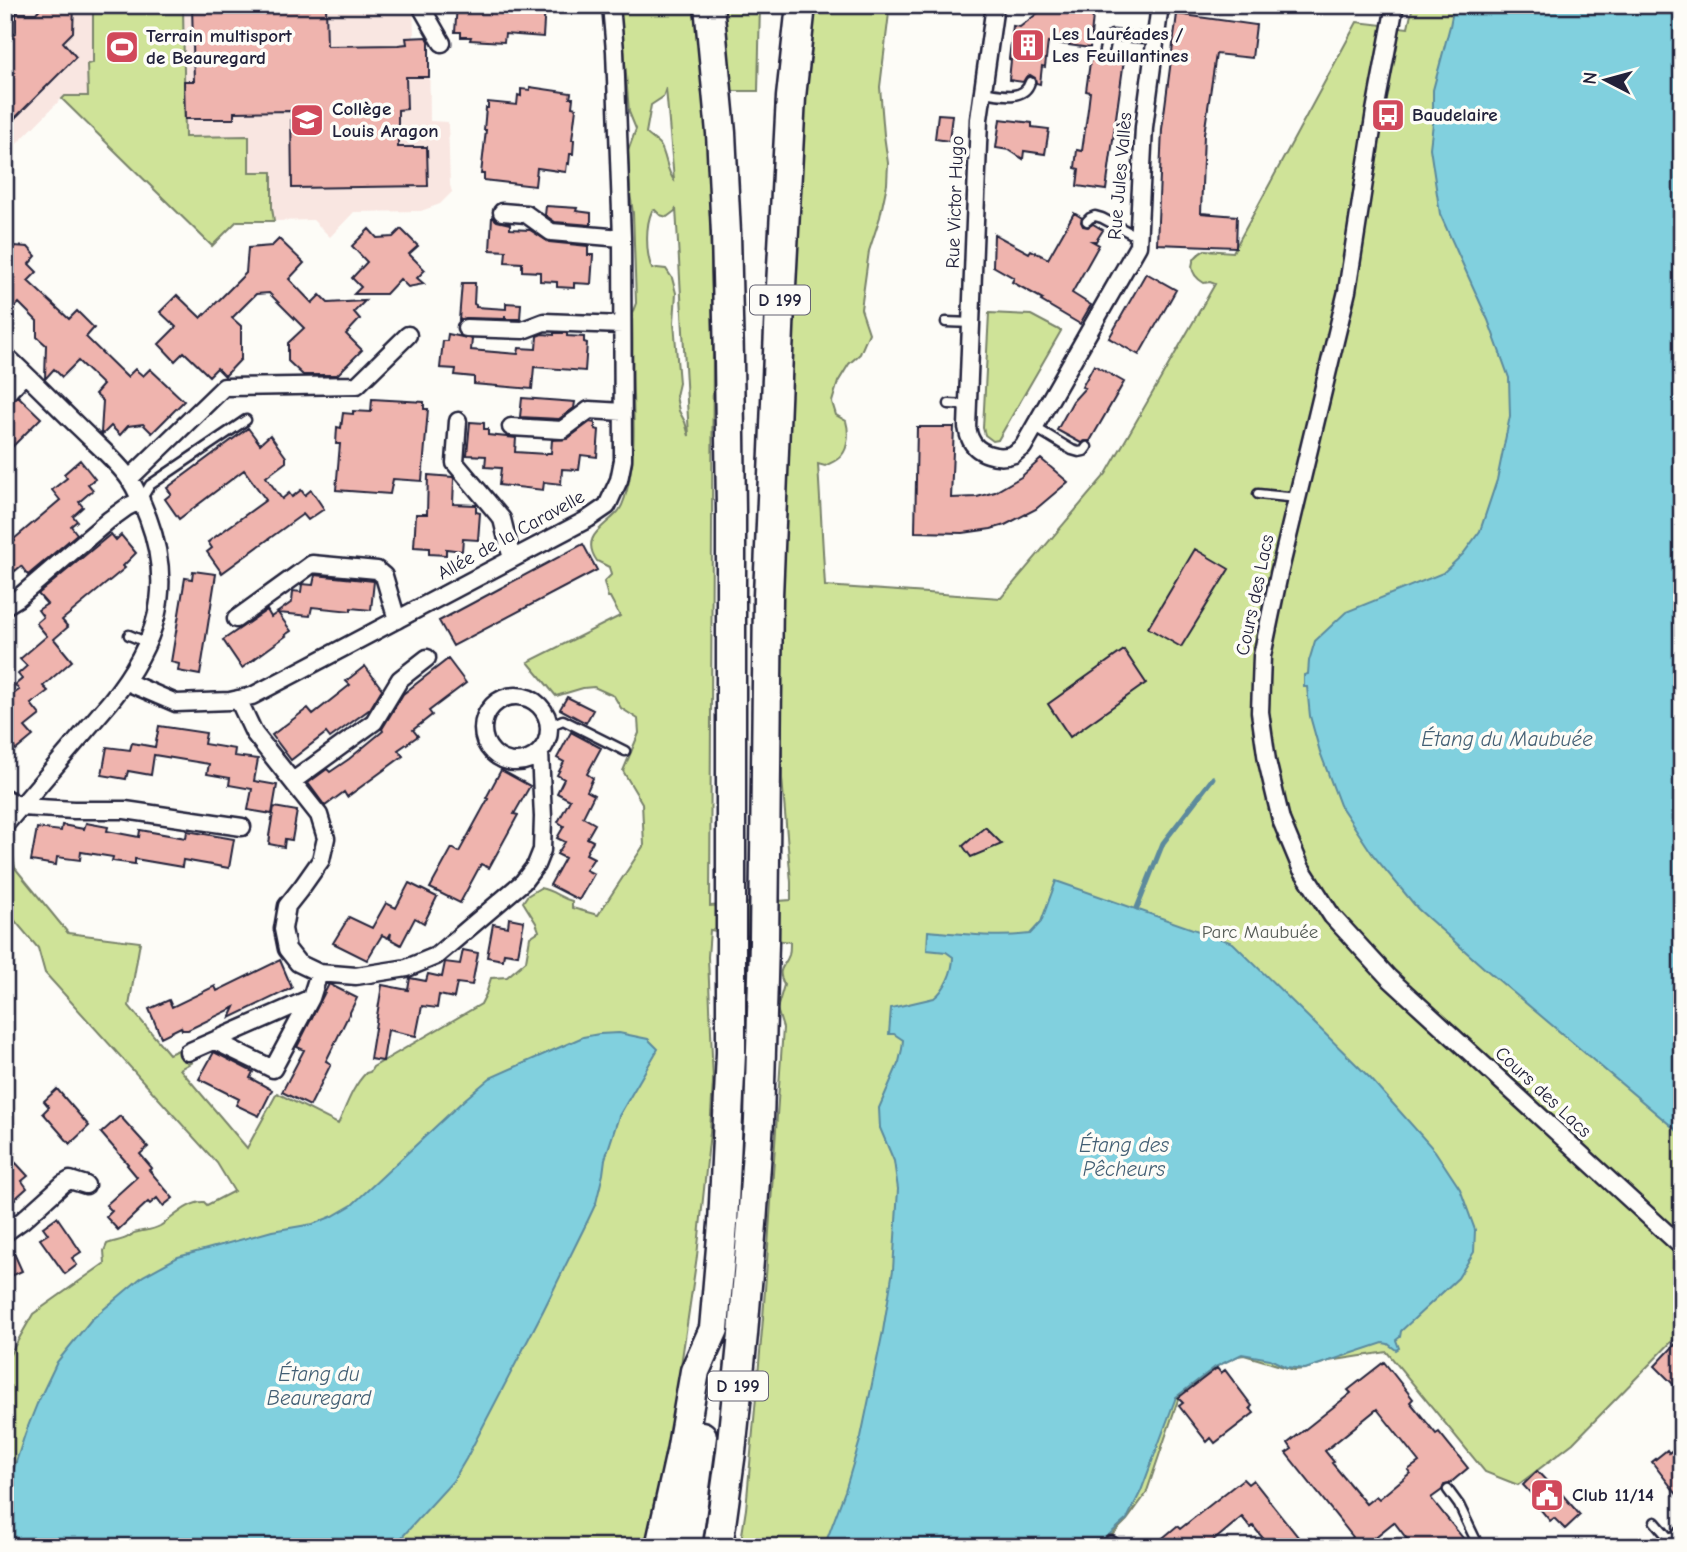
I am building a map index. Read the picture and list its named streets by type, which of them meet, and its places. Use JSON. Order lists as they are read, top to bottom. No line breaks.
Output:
{"streets":{"highway":["D 199"],"street":["Rue Jules Vallès","Rue Victor Hugo","Allée de la Caravelle","Cours des Lacs"]},"crossings":[["Rue Jules Vallès","Rue Victor Hugo"]],"water":["Étang du Maubuée","Étang des Pêcheurs","Étang du Beauregard"],"parks":["Parc Maubuée"],"places":{"building":["Les Lauréades / Les Feuillantines"],"sports":["Terrain multisport de Beauregard"],"bus stop":["Baudelaire"],"school or university":["Collège Louis Aragon"],"public building":["Club 11/14"]},"north":"left"}
